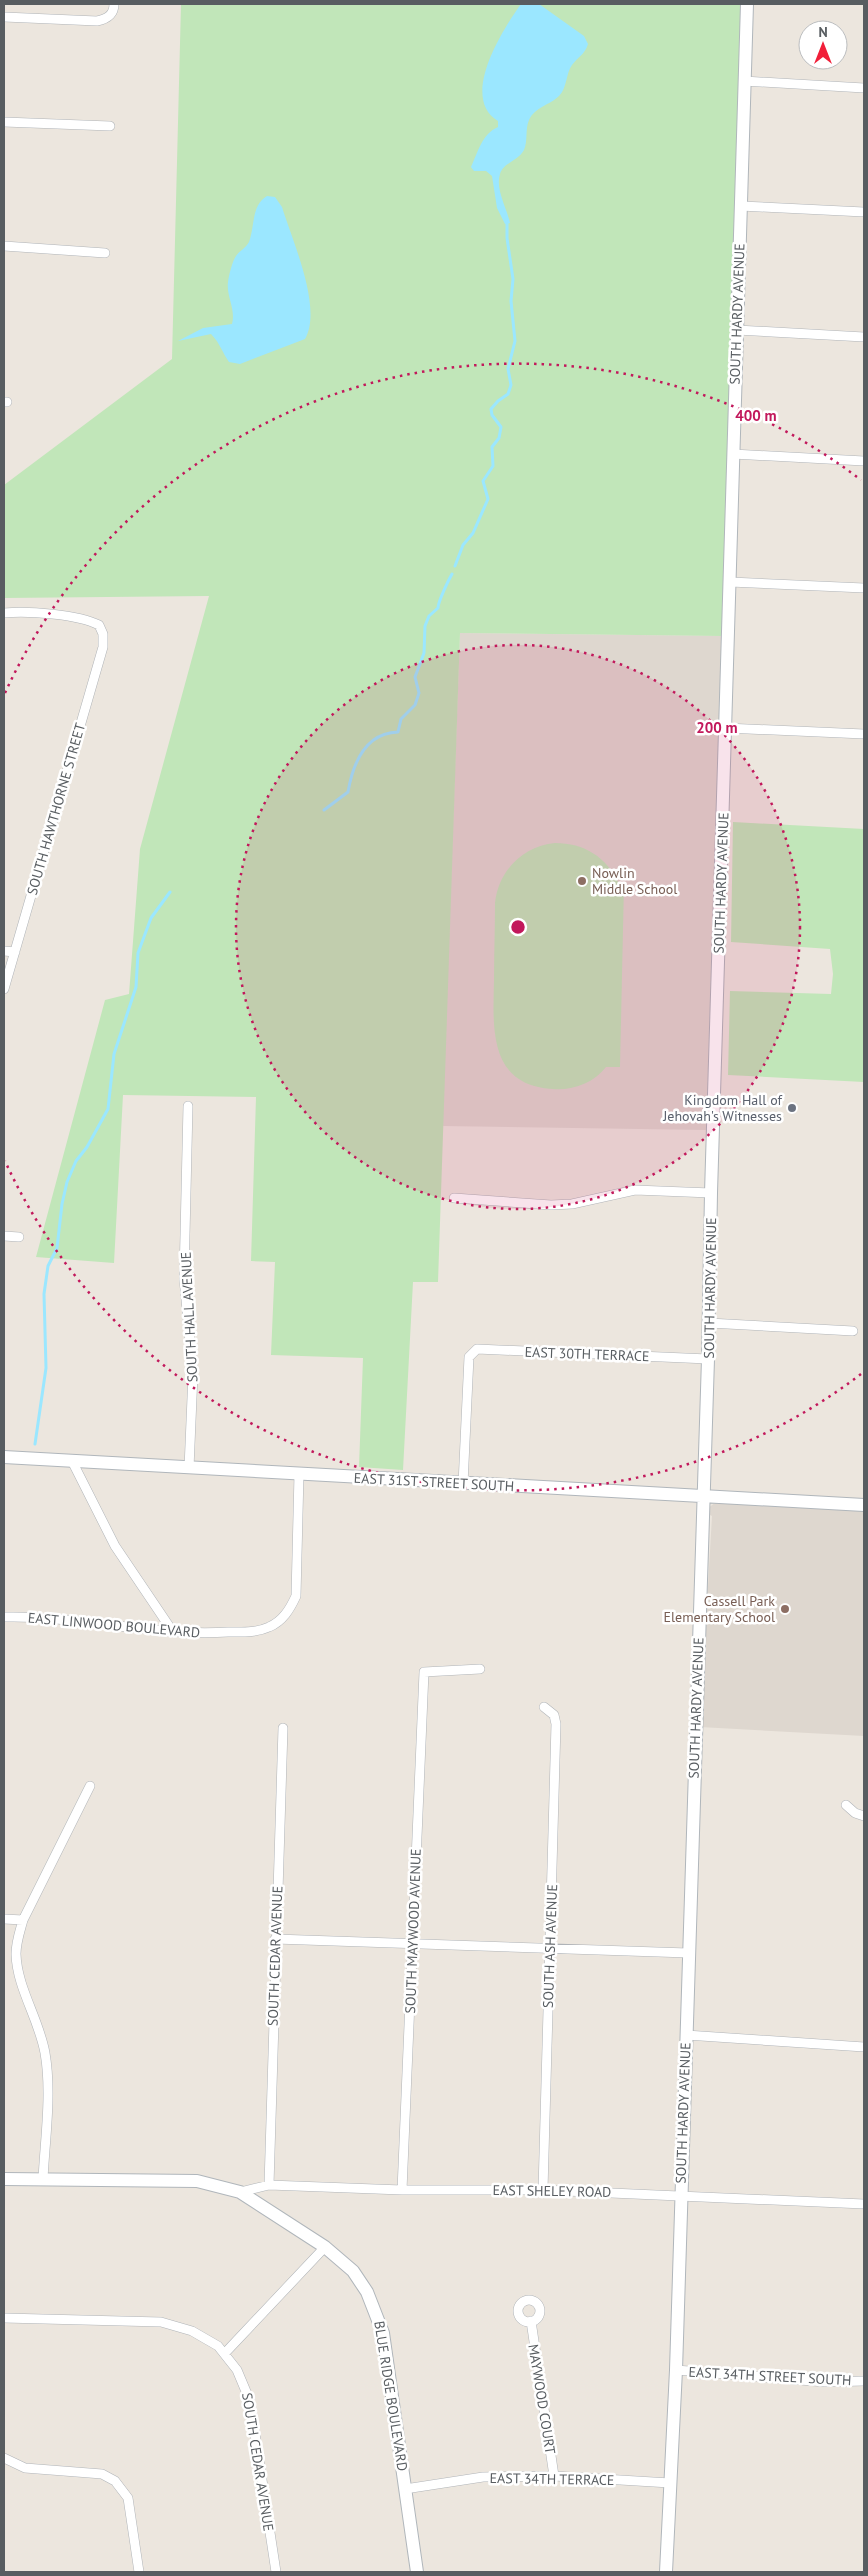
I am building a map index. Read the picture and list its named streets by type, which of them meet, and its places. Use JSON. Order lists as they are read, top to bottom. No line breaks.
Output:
{"streets":{"street":["SOUTH HARDY AVENUE","SOUTH HAWTHORNE STREET","SOUTH HALL AVENUE","EAST 30TH TERRACE","EAST 31ST STREET SOUTH","EAST LINWOOD BOULEVARD","SOUTH MAYWOOD AVENUE","SOUTH ASH AVENUE","SOUTH CEDAR AVENUE","EAST SHELEY ROAD","EAST 34TH STREET SOUTH","BLUE RIDGE BOULEVARD","MAYWOOD COURT","EAST 34TH TERRACE"]},"crossings":[["SOUTH HARDY AVENUE","EAST 30TH TERRACE"],["SOUTH HARDY AVENUE","EAST 31ST STREET SOUTH"],["SOUTH HARDY AVENUE","EAST SHELEY ROAD"],["SOUTH HARDY AVENUE","EAST 34TH STREET SOUTH"],["SOUTH HARDY AVENUE","EAST 34TH TERRACE"],["SOUTH HALL AVENUE","EAST 31ST STREET SOUTH"],["EAST 30TH TERRACE","EAST 31ST STREET SOUTH"],["EAST 31ST STREET SOUTH","EAST LINWOOD BOULEVARD"],["SOUTH MAYWOOD AVENUE","EAST SHELEY ROAD"],["SOUTH ASH AVENUE","EAST SHELEY ROAD"],["SOUTH CEDAR AVENUE","EAST SHELEY ROAD"],["EAST SHELEY ROAD","BLUE RIDGE BOULEVARD"],["BLUE RIDGE BOULEVARD","EAST 34TH TERRACE"],["MAYWOOD COURT","EAST 34TH TERRACE"]],"places":["Nowlin Middle School","Kingdom Hall of Jehovah's Witnesses","Cassell Park Elementary School"],"north":"top","rings":["400 m","200 m"]}
